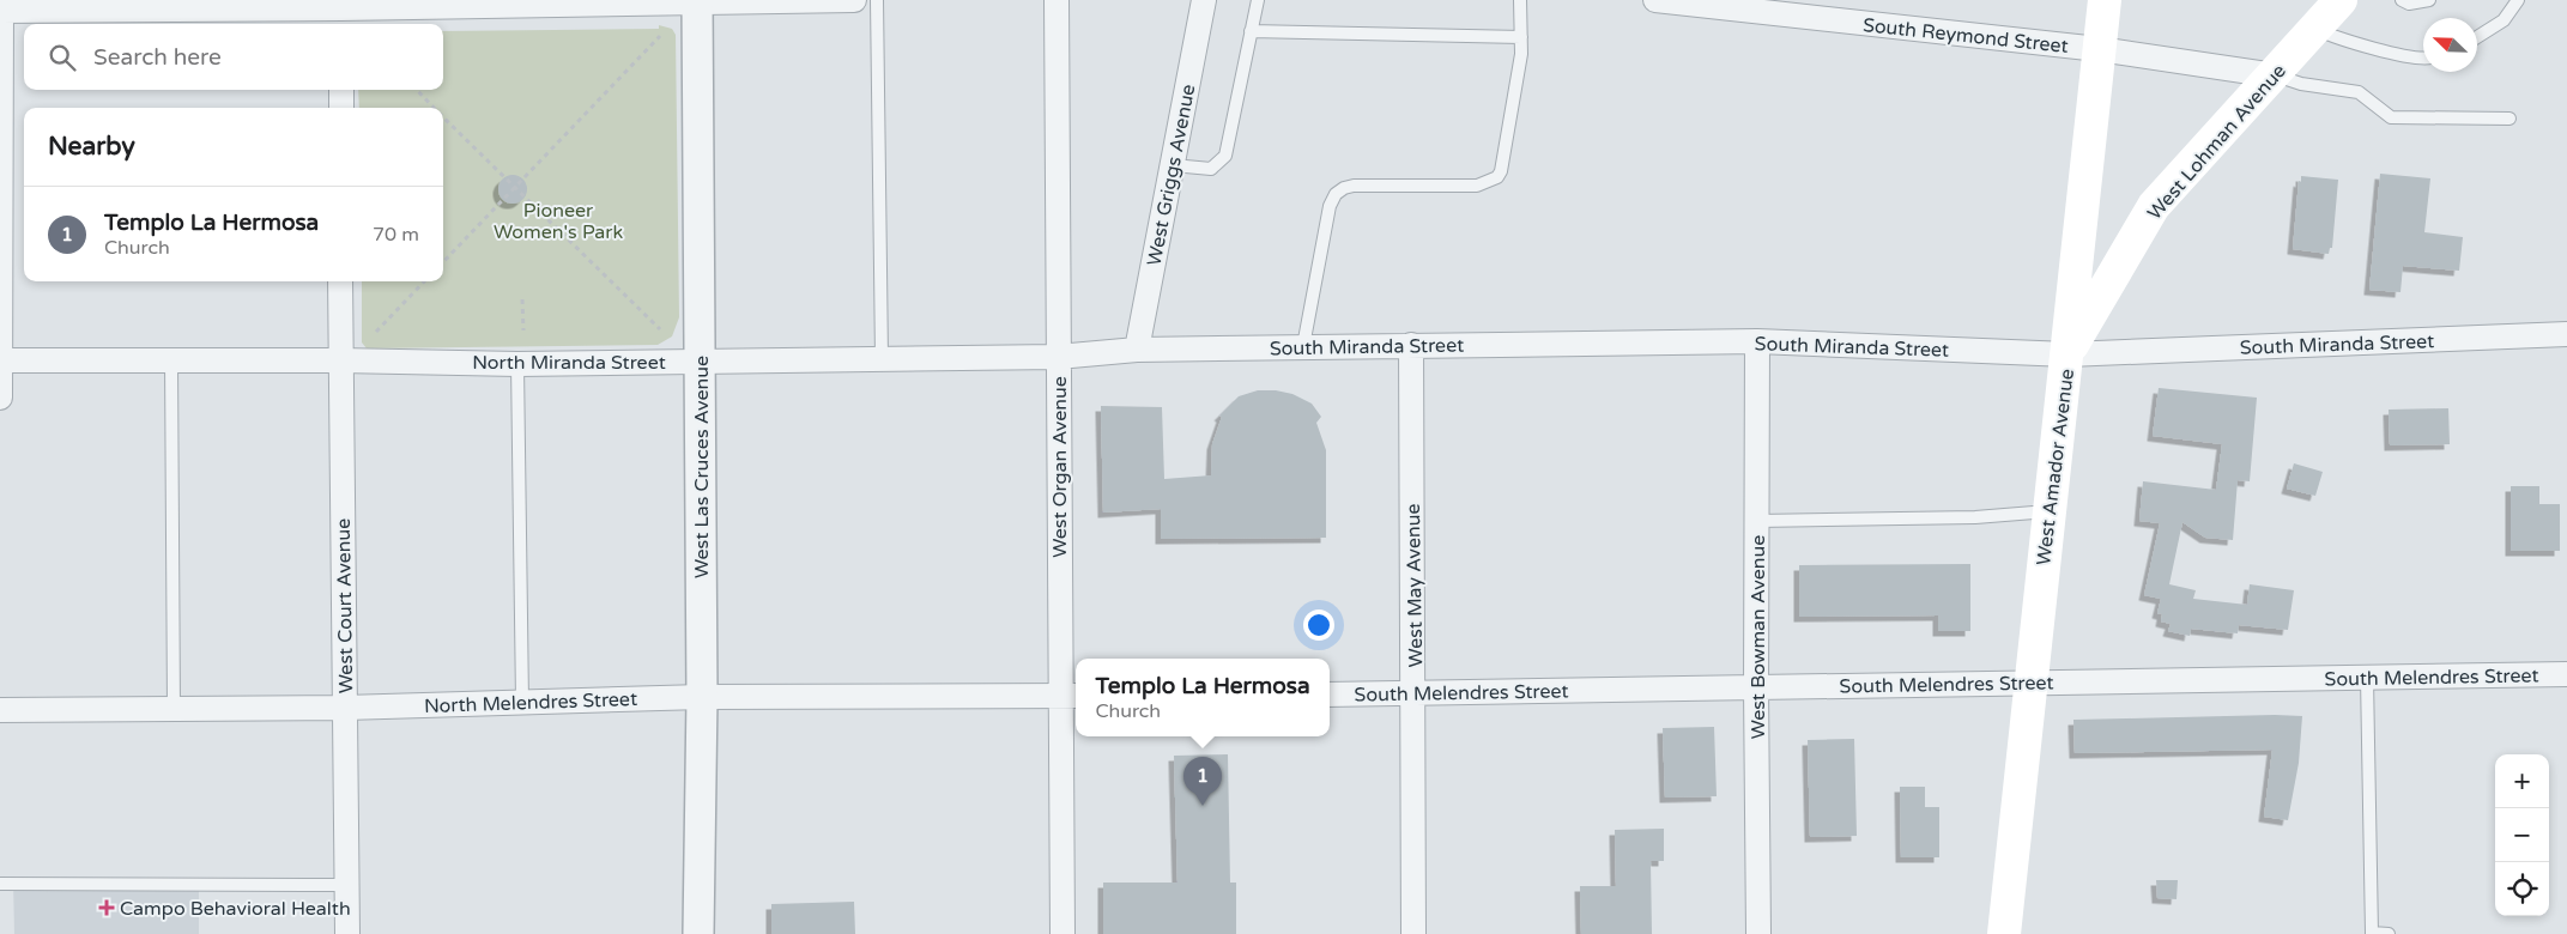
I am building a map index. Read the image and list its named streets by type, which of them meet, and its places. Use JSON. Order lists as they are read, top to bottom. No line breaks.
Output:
{"streets":{"main road":["West Lohman Avenue","West Amador Avenue"],"street":["South Reymond Street","West Griggs Avenue","South Miranda Street","North Miranda Street","West Las Cruces Avenue","West Organ Avenue","West May Avenue","West Court Avenue","West Bowman Avenue","South Melendres Street","North Melendres Street"]},"crossings":[["South Reymond Street","West Lohman Avenue"],["South Reymond Street","West Amador Avenue"],["West Lohman Avenue","South Miranda Street"],["West Lohman Avenue","West Amador Avenue"],["West Griggs Avenue","South Miranda Street"],["West Griggs Avenue","North Miranda Street"],["South Miranda Street","North Miranda Street"],["South Miranda Street","West Amador Avenue"],["South Miranda Street","West May Avenue"],["South Miranda Street","West Bowman Avenue"],["North Miranda Street","West Las Cruces Avenue"],["North Miranda Street","West Organ Avenue"],["North Miranda Street","West Court Avenue"],["West Las Cruces Avenue","North Melendres Street"],["West Organ Avenue","North Melendres Street"],["West Amador Avenue","South Melendres Street"],["West May Avenue","South Melendres Street"],["West Court Avenue","North Melendres Street"],["West Bowman Avenue","South Melendres Street"]],"parks":["Pioneer Women's Park"],"places":{"health":["Campo Behavioral Health"]},"north":"top left","page":{"search":"Search here","heading":"Nearby","list":[{"mark":"1","name":"Templo La Hermosa","note":"Church","value":"70 m"}],"popup":["Templo La Hermosa","Church"],"map_buttons":["+","−"],"pins":"1"}}
